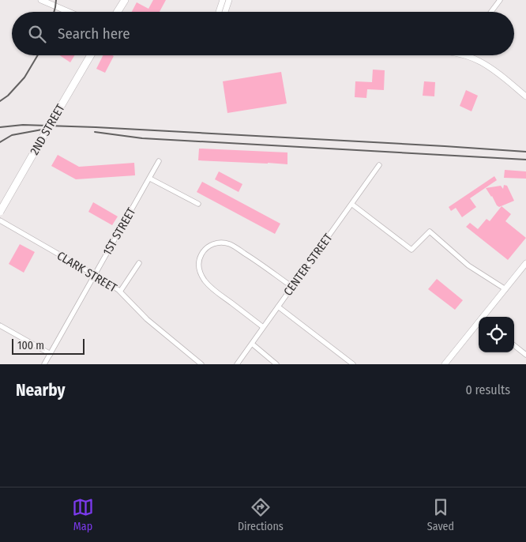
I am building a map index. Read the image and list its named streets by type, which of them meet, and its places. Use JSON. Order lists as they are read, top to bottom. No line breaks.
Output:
{"streets":{"main road":["2ND STREET"],"street":["1ST STREET","CENTER STREET","CLARK STREET"]},"crossings":[["1ST STREET","CLARK STREET"]],"scale_bar":"100 m","page":{"search":"Search here","scale":"100 m","heading":["Nearby","0 results"],"nav":["Map","Directions","Saved"]}}
